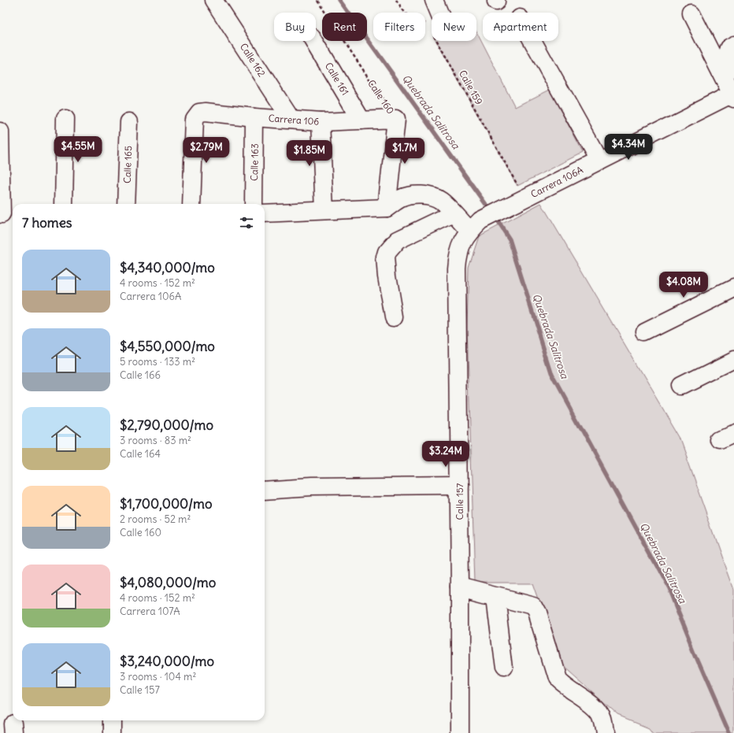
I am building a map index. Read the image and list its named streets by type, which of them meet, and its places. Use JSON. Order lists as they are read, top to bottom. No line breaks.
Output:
{"streets":{"street":["Calle 162","Calle 161","Calle 160","Carrera 106","Calle 163","Calle 165","Carrera 106A","Calle 157"],"path":["Calle 159"]},"crossings":[["Calle 162","Carrera 106"],["Calle 161","Carrera 106"],["Calle 159","Carrera 106A"],["Calle 160","Carrera 106"],["Carrera 106","Calle 163"],["Carrera 106A","Calle 157"]],"water":["Quebrada Salitrosa"],"page":{"chip":["Buy","Rent","Filters","New","Apartment"],"price":["$4.34M","$4.55M","$2.79M","$1.7M","$1.85M","$4.08M","$3.24M"],"heading":"7 homes","list":[{"name":"$4,340,000/mo","note":"4 rooms · 152 m² · Carrera 106A"},{"name":"$4,550,000/mo","note":"5 rooms · 133 m² · Calle 166"},{"name":"$2,790,000/mo","note":"3 rooms · 83 m² · Calle 164"},{"name":"$1,700,000/mo","note":"2 rooms · 52 m² · Calle 160"},{"name":"$4,080,000/mo","note":"4 rooms · 152 m² · Carrera 107A"},{"name":"$3,240,000/mo","note":"3 rooms · 104 m² · Calle 157"}]}}
